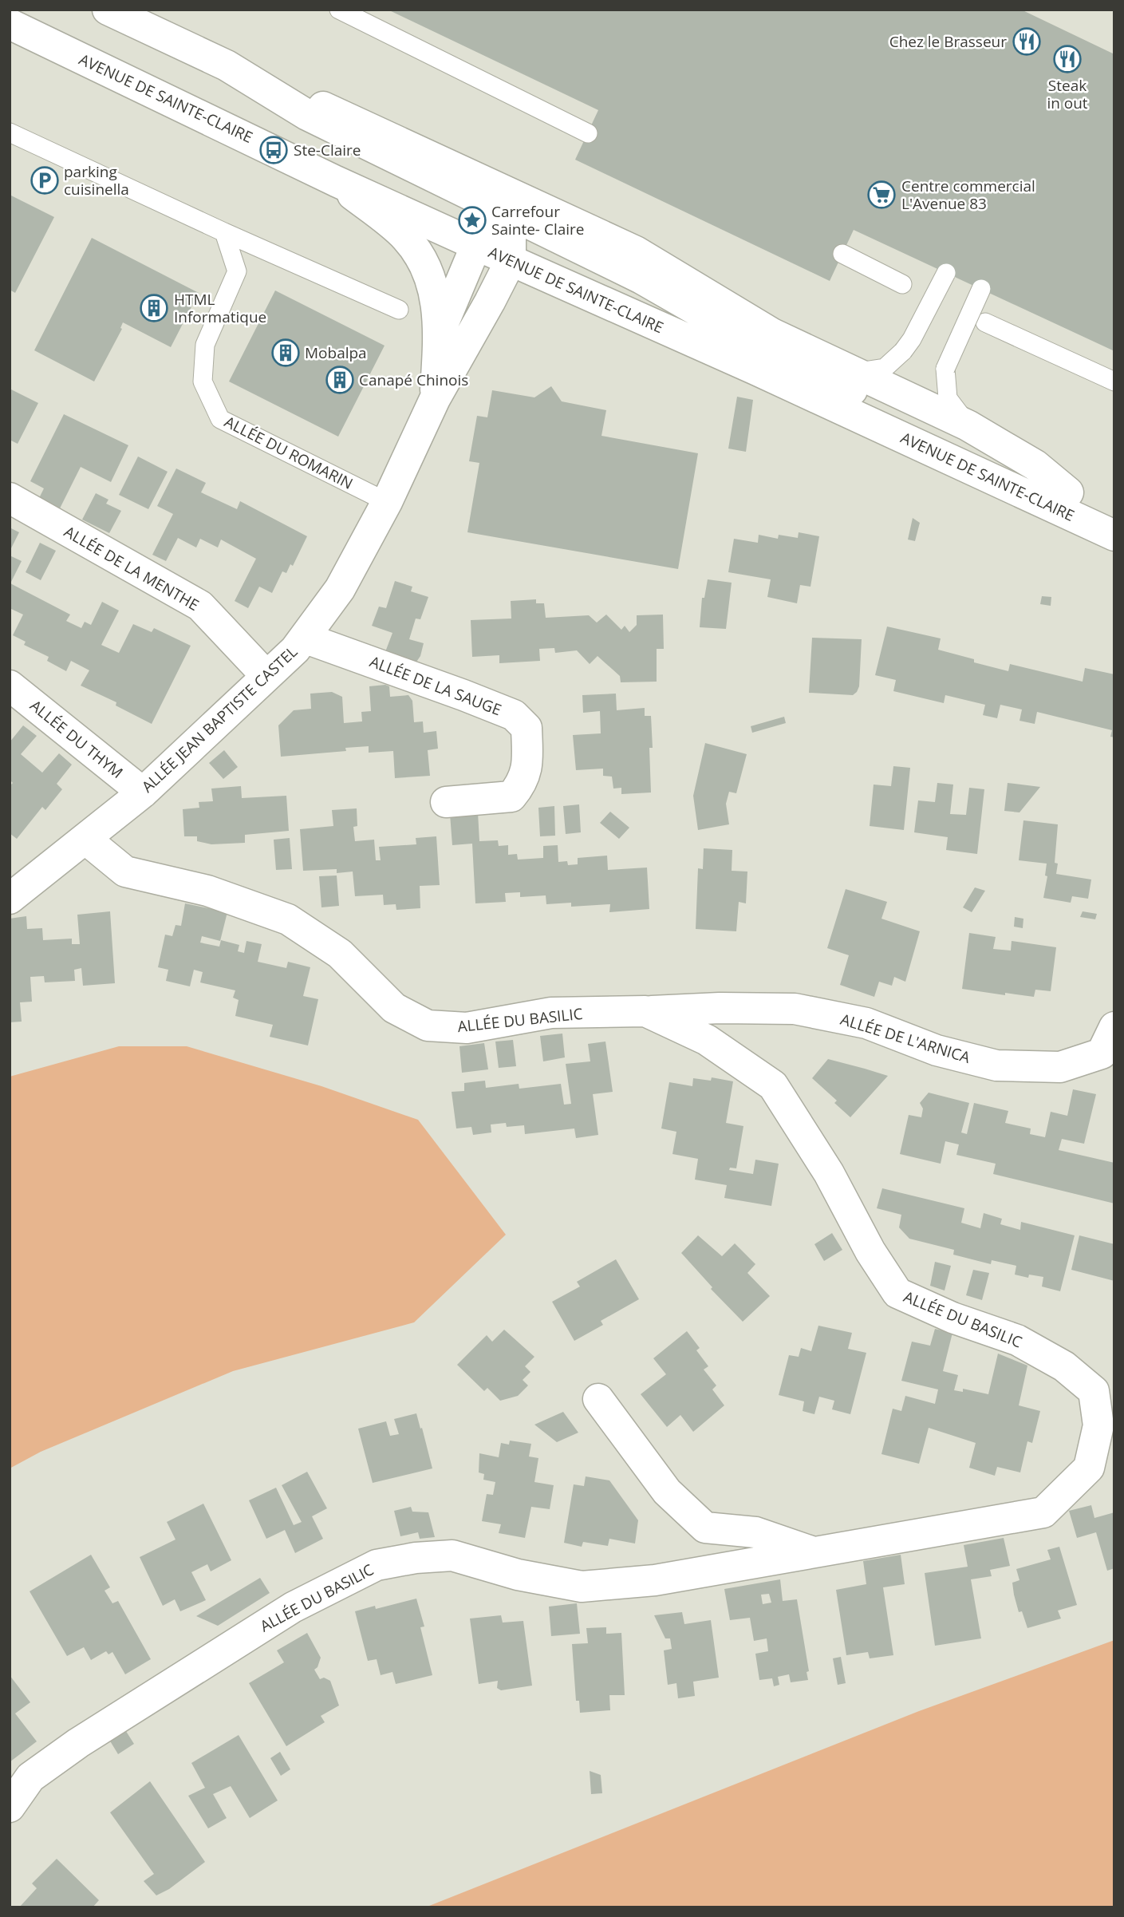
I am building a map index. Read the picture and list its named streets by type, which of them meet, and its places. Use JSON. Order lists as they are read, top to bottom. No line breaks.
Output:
{"streets":{"street":["AVENUE DE SAINTE-CLAIRE","ALLÉE DE LA MENTHE","ALLÉE DE LA SAUGE","ALLÉE JEAN BAPTISTE CASTEL","ALLÉE DU THYM","ALLÉE DU BASILIC","ALLÉE DE L'ARNICA"],"lane":["ALLÉE DU ROMARIN"]},"crossings":[["AVENUE DE SAINTE-CLAIRE","ALLÉE JEAN BAPTISTE CASTEL"],["ALLÉE DU ROMARIN","ALLÉE JEAN BAPTISTE CASTEL"],["ALLÉE DE LA MENTHE","ALLÉE JEAN BAPTISTE CASTEL"],["ALLÉE DE LA SAUGE","ALLÉE JEAN BAPTISTE CASTEL"],["ALLÉE JEAN BAPTISTE CASTEL","ALLÉE DU THYM"],["ALLÉE JEAN BAPTISTE CASTEL","ALLÉE DU BASILIC"],["ALLÉE DU BASILIC","ALLÉE DE L'ARNICA"]],"places":{"restaurant":["Chez le Brasseur","Steak in out"],"bus stop":["Ste-Claire"],"parking":["parking cuisinella"],"supermarket":["Centre commercial L'Avenue 83"],"place":["Carrefour Sainte- Claire"],"building":["HTML Informatique","Mobalpa","Canapé Chinois"]}}
